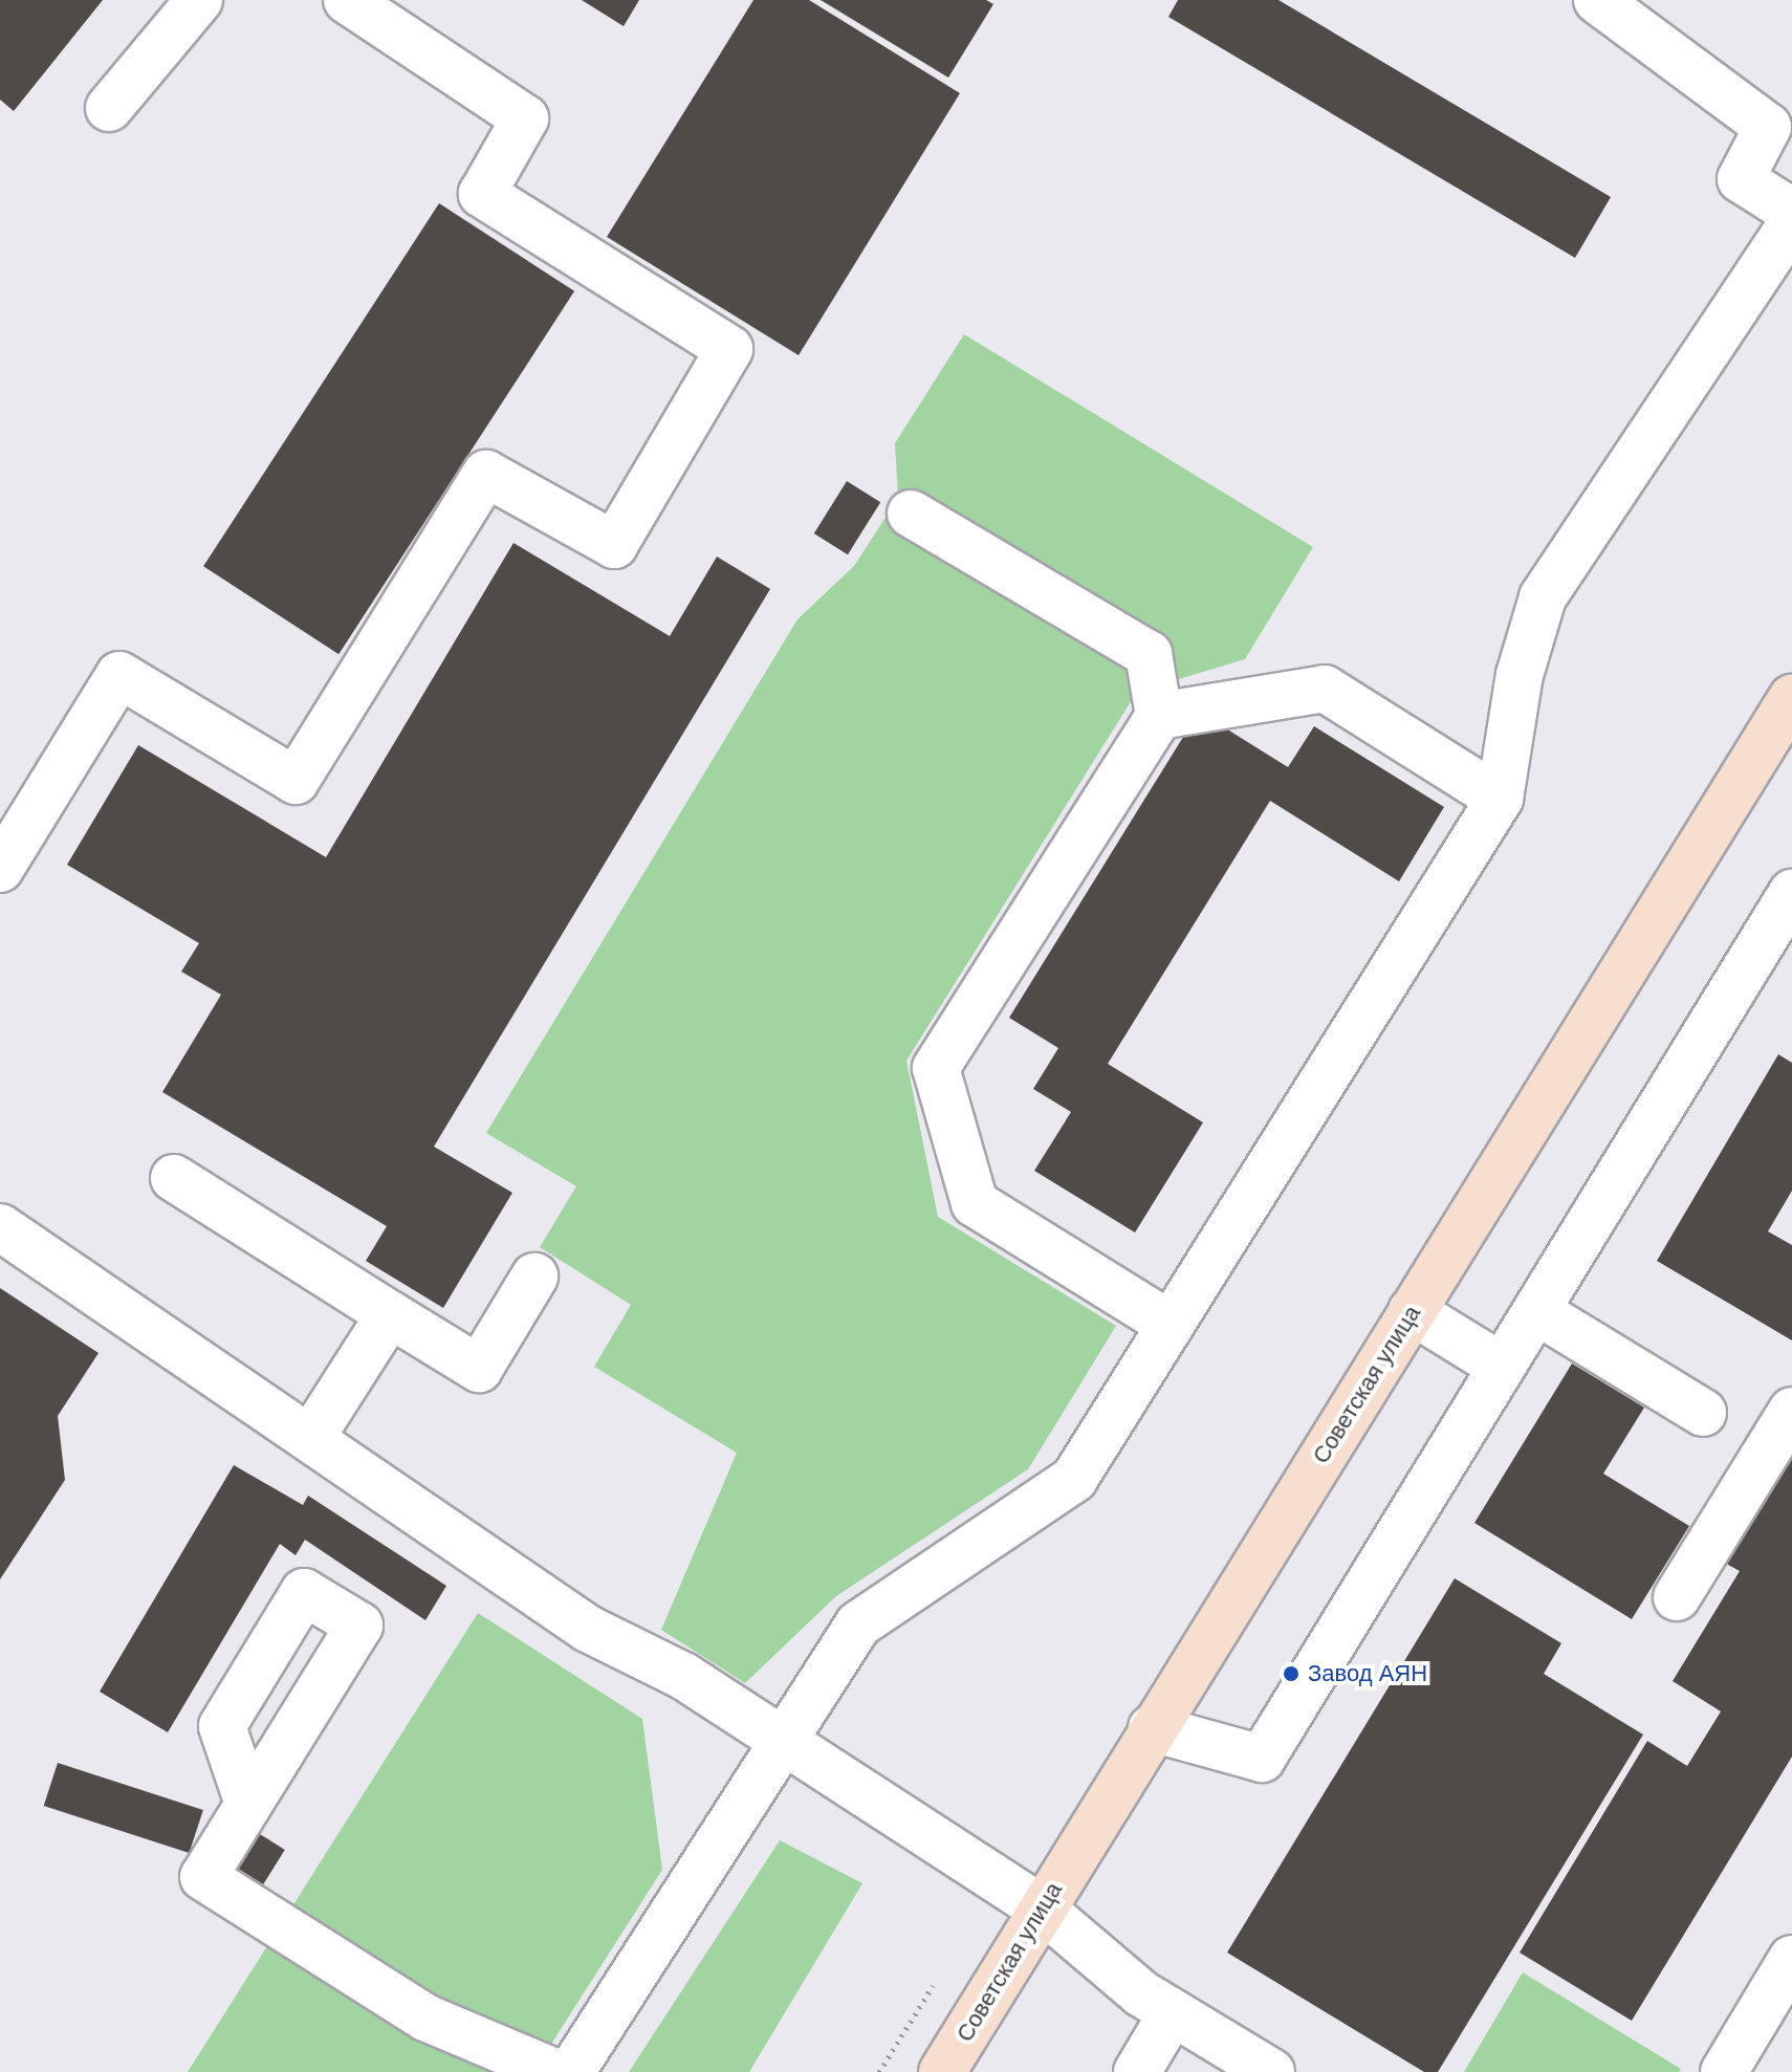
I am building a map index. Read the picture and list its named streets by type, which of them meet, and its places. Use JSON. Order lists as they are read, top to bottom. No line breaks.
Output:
{"streets":{"main road":["Советская улица"]},"places":["Завод АЯН"]}
